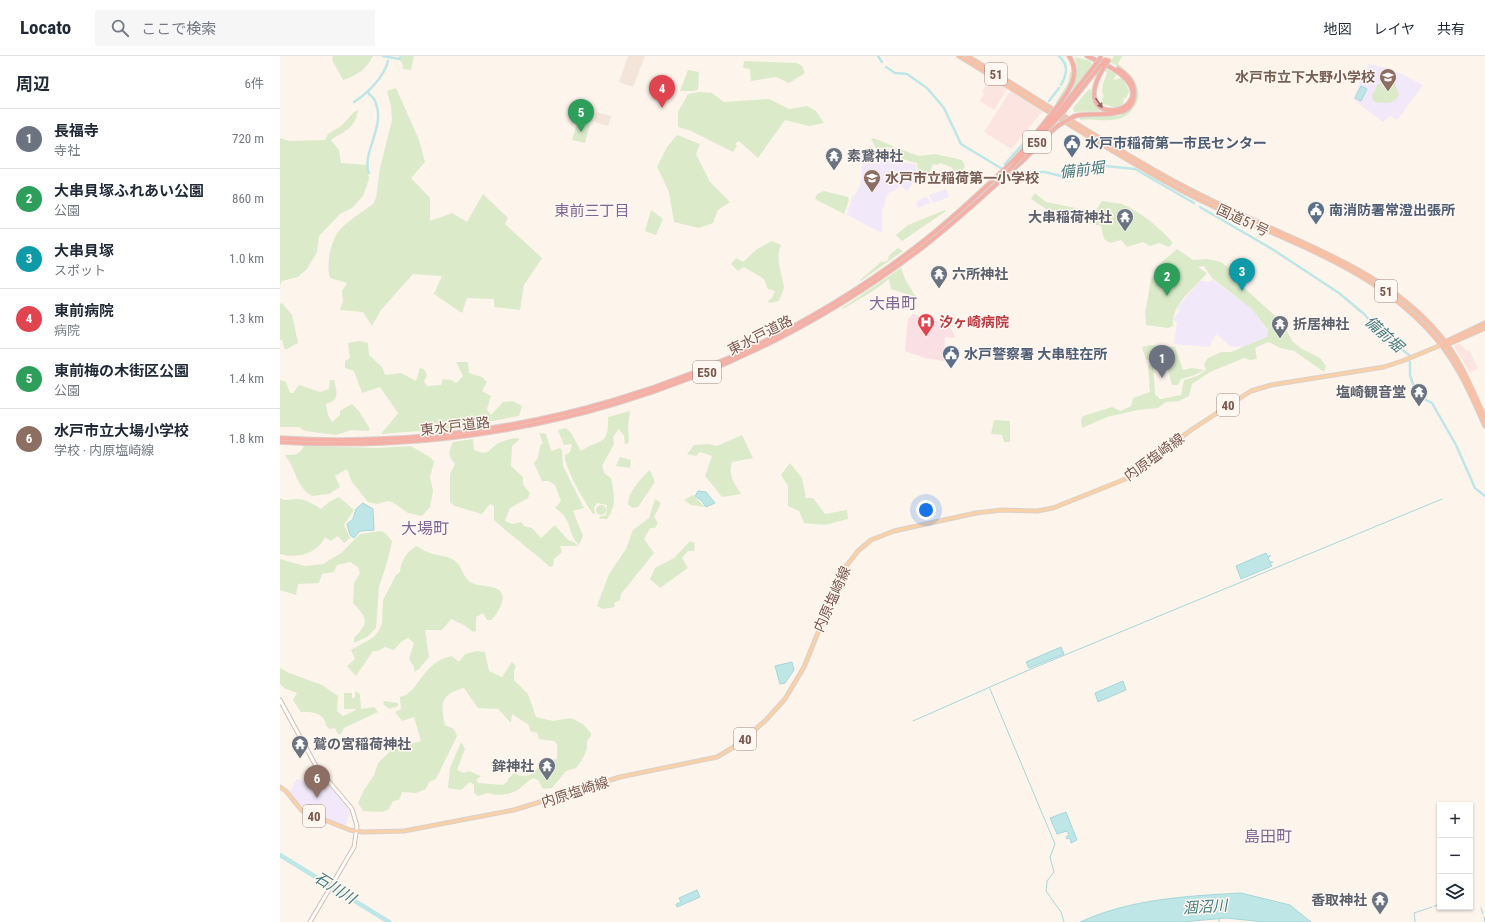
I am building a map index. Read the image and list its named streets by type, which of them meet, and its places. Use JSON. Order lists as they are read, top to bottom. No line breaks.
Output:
{"streets":{"highway":["51","E50","国道51号","東水戸道路"],"main road":["40","内原塩崎線"]},"crossings":[["国道51号","内原塩崎線"]],"districts":["東前三丁目","大串町","大場町","島田町"],"water":["備前堀","石川川","涸沼川"],"places":{"school or university":["水戸市立下大野小学校","水戸市立稲荷第一小学校"],"public building":["水戸市稲荷第一市民センター","南消防署常澄出張所","水戸警察署 大串駐在所"],"temple":["素鵞神社","大串稲荷神社","六所神社","折居神社","塩崎観音堂","鷲の宮稲荷神社","鉾神社","香取神社"],"hospital":["汐ヶ崎病院"]},"page":{"header":"Locato","search":"ここで検索","nav":["地図","レイヤ","共有"],"heading":["周辺","6件"],"pins":["4","5","3","2","1","6"],"list":[{"mark":"1","name":"長福寺","note":"寺社","value":"720 m"},{"mark":"2","name":"大串貝塚ふれあい公園","note":"公園","value":"860 m"},{"mark":"3","name":"大串貝塚","note":"スポット","value":"1.0 km"},{"mark":"4","name":"東前病院","note":"病院","value":"1.3 km"},{"mark":"5","name":"東前梅の木街区公園","note":"公園","value":"1.4 km"},{"mark":"6","name":"水戸市立大場小学校","note":"学校 · 内原塩崎線","value":"1.8 km"}],"map_buttons":["+","−"]}}
